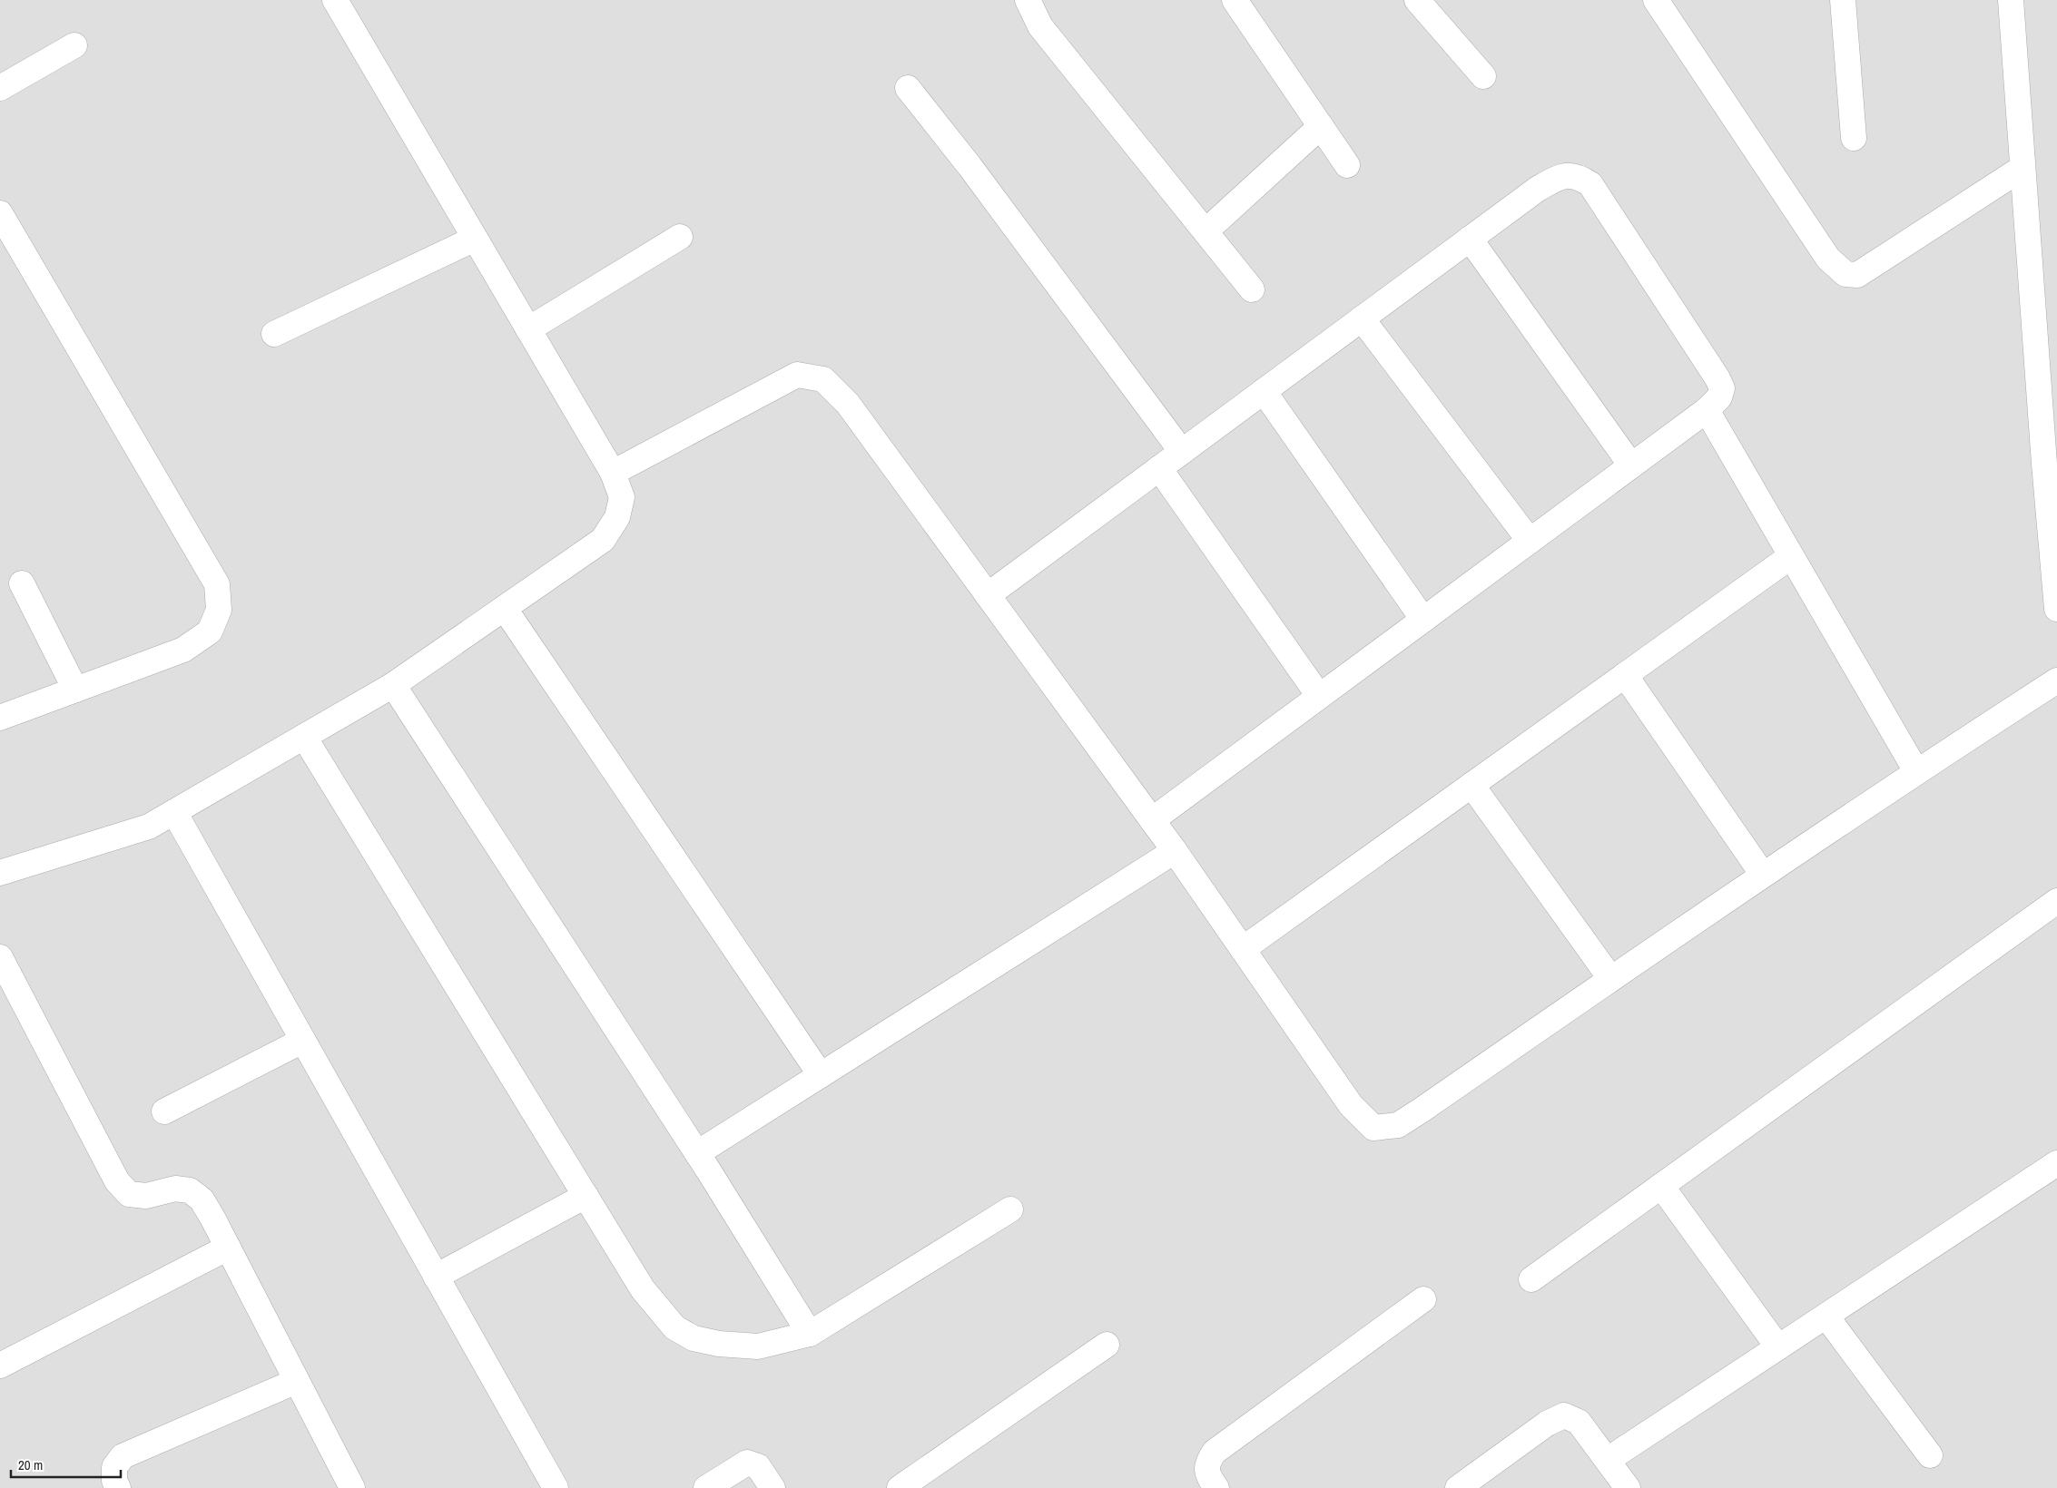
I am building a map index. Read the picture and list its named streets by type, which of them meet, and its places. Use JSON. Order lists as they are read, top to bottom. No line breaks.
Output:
{"scale_bar":"20 m"}
